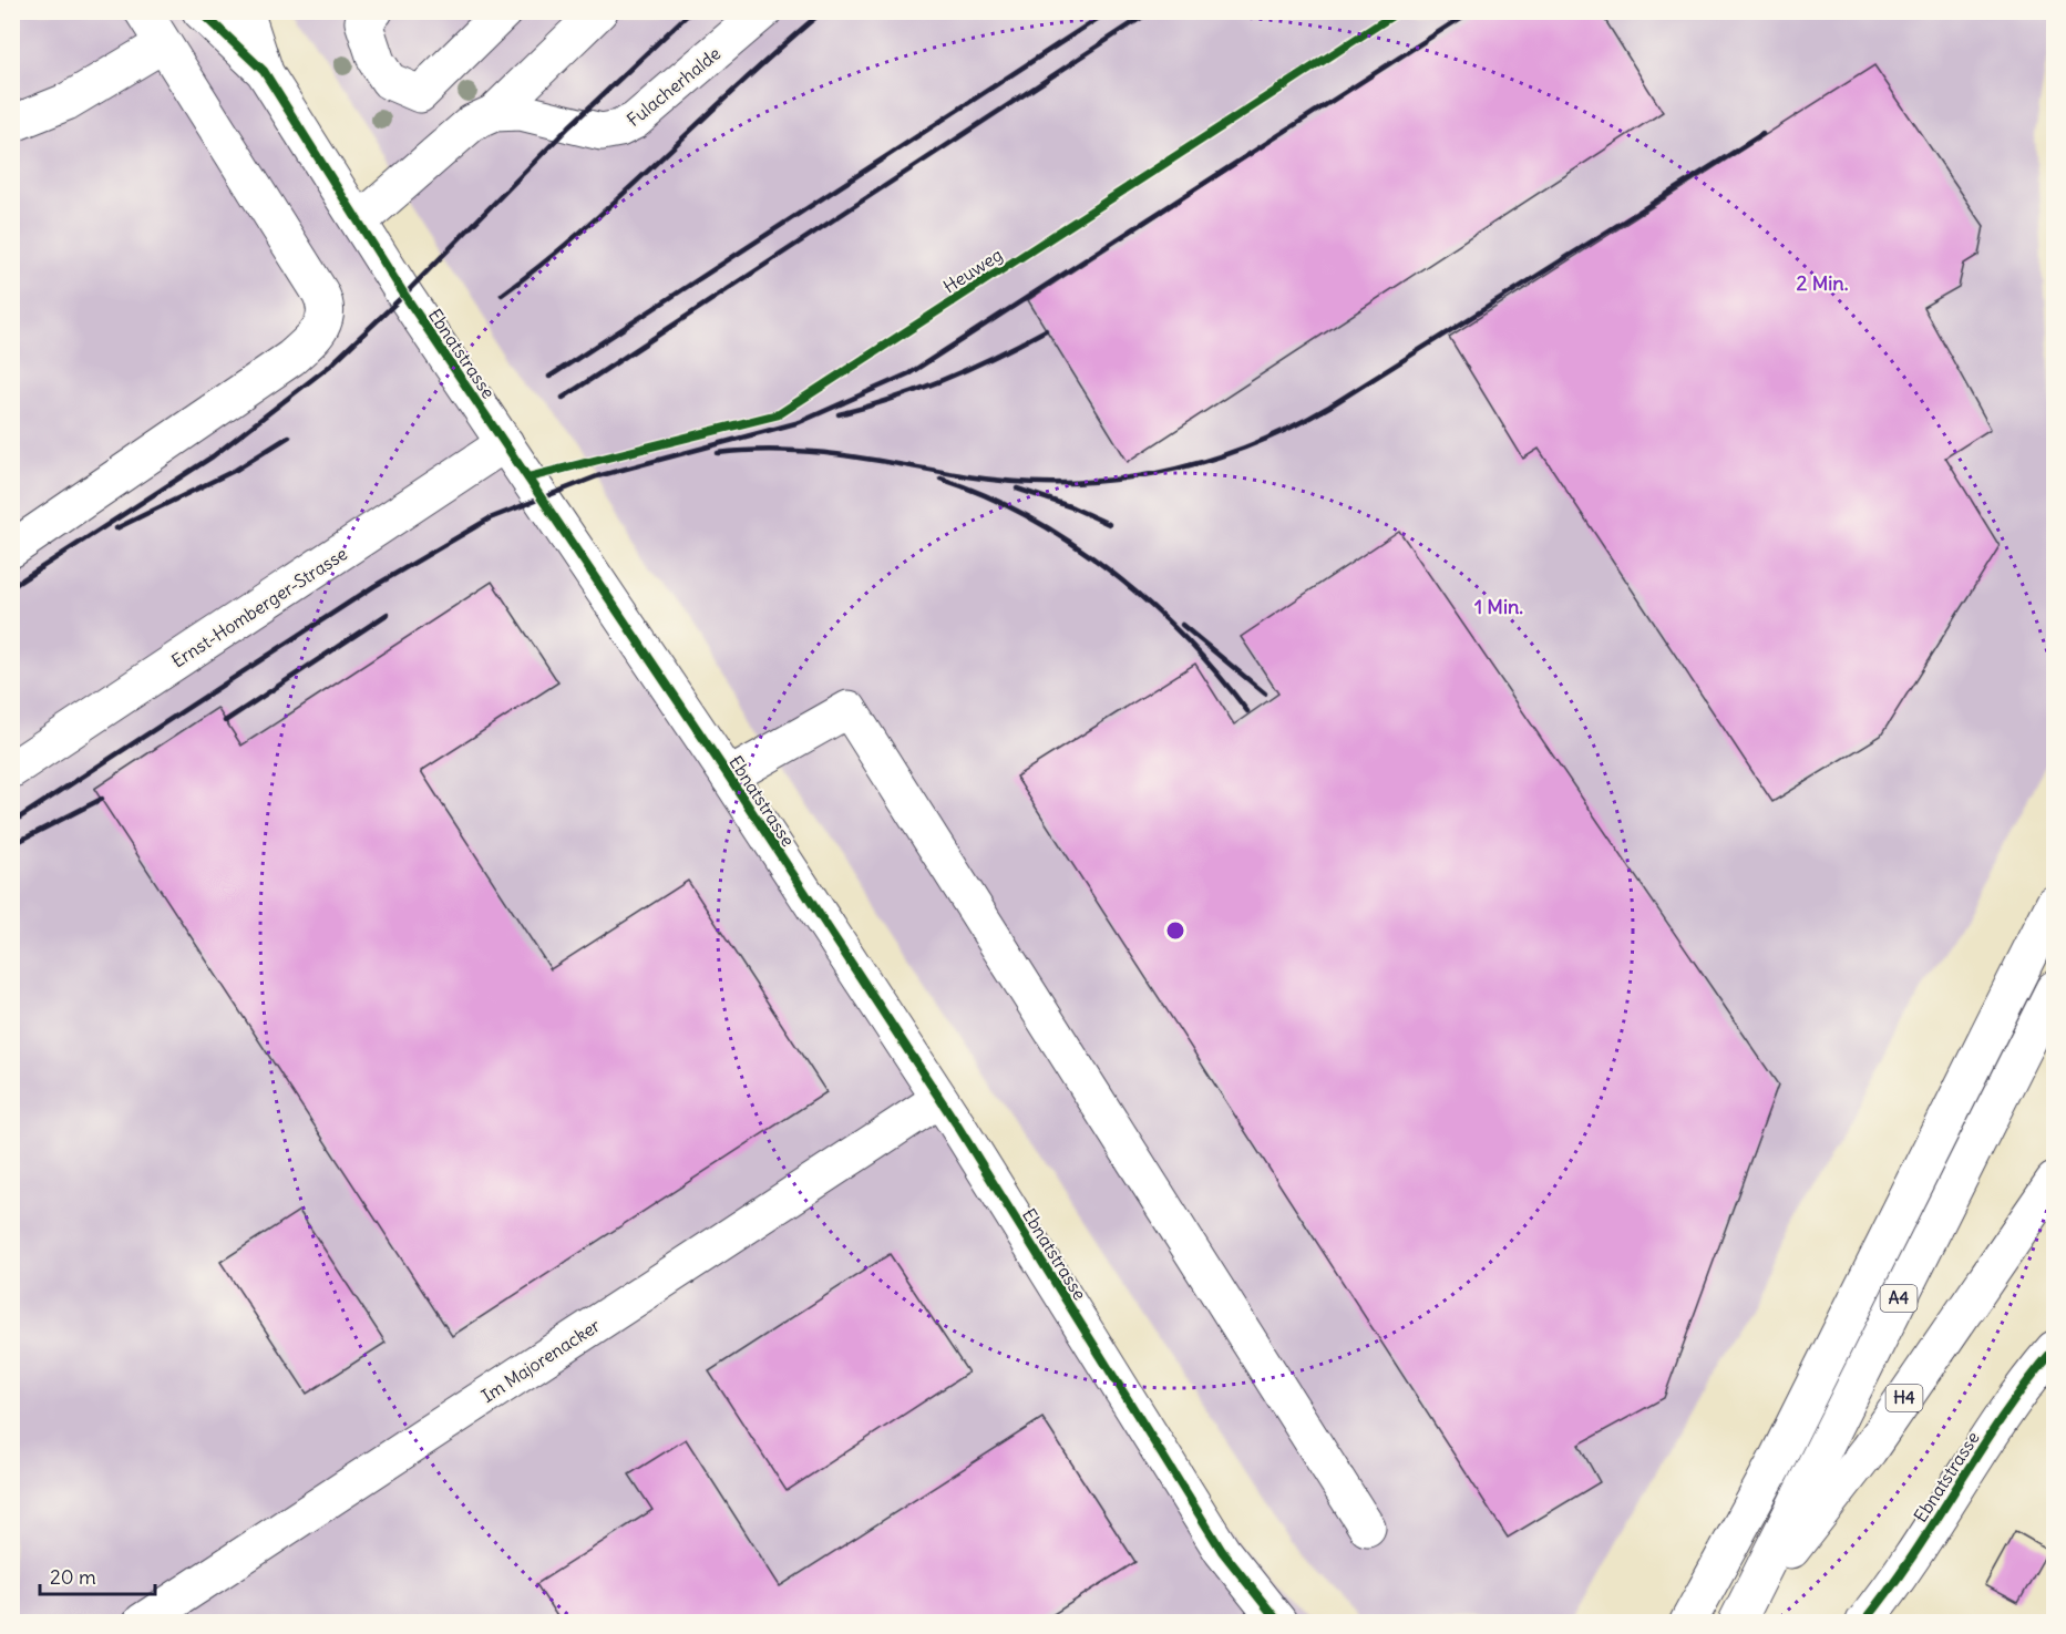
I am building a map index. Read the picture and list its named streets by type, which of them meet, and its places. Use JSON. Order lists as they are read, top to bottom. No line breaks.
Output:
{"streets":{"main road":["Fulacherhalde","Ebnatstrasse","Ernst-Homberger-Strasse","A4","Im Majorenacker","H4"],"cycle path":["Heuweg"]},"crossings":[["Fulacherhalde","Ebnatstrasse"],["Ebnatstrasse","Ernst-Homberger-Strasse"],["Ebnatstrasse","Im Majorenacker"],["A4","H4"]],"scale_bar":"20 m","rings":["2 Min.","1 Min."]}
